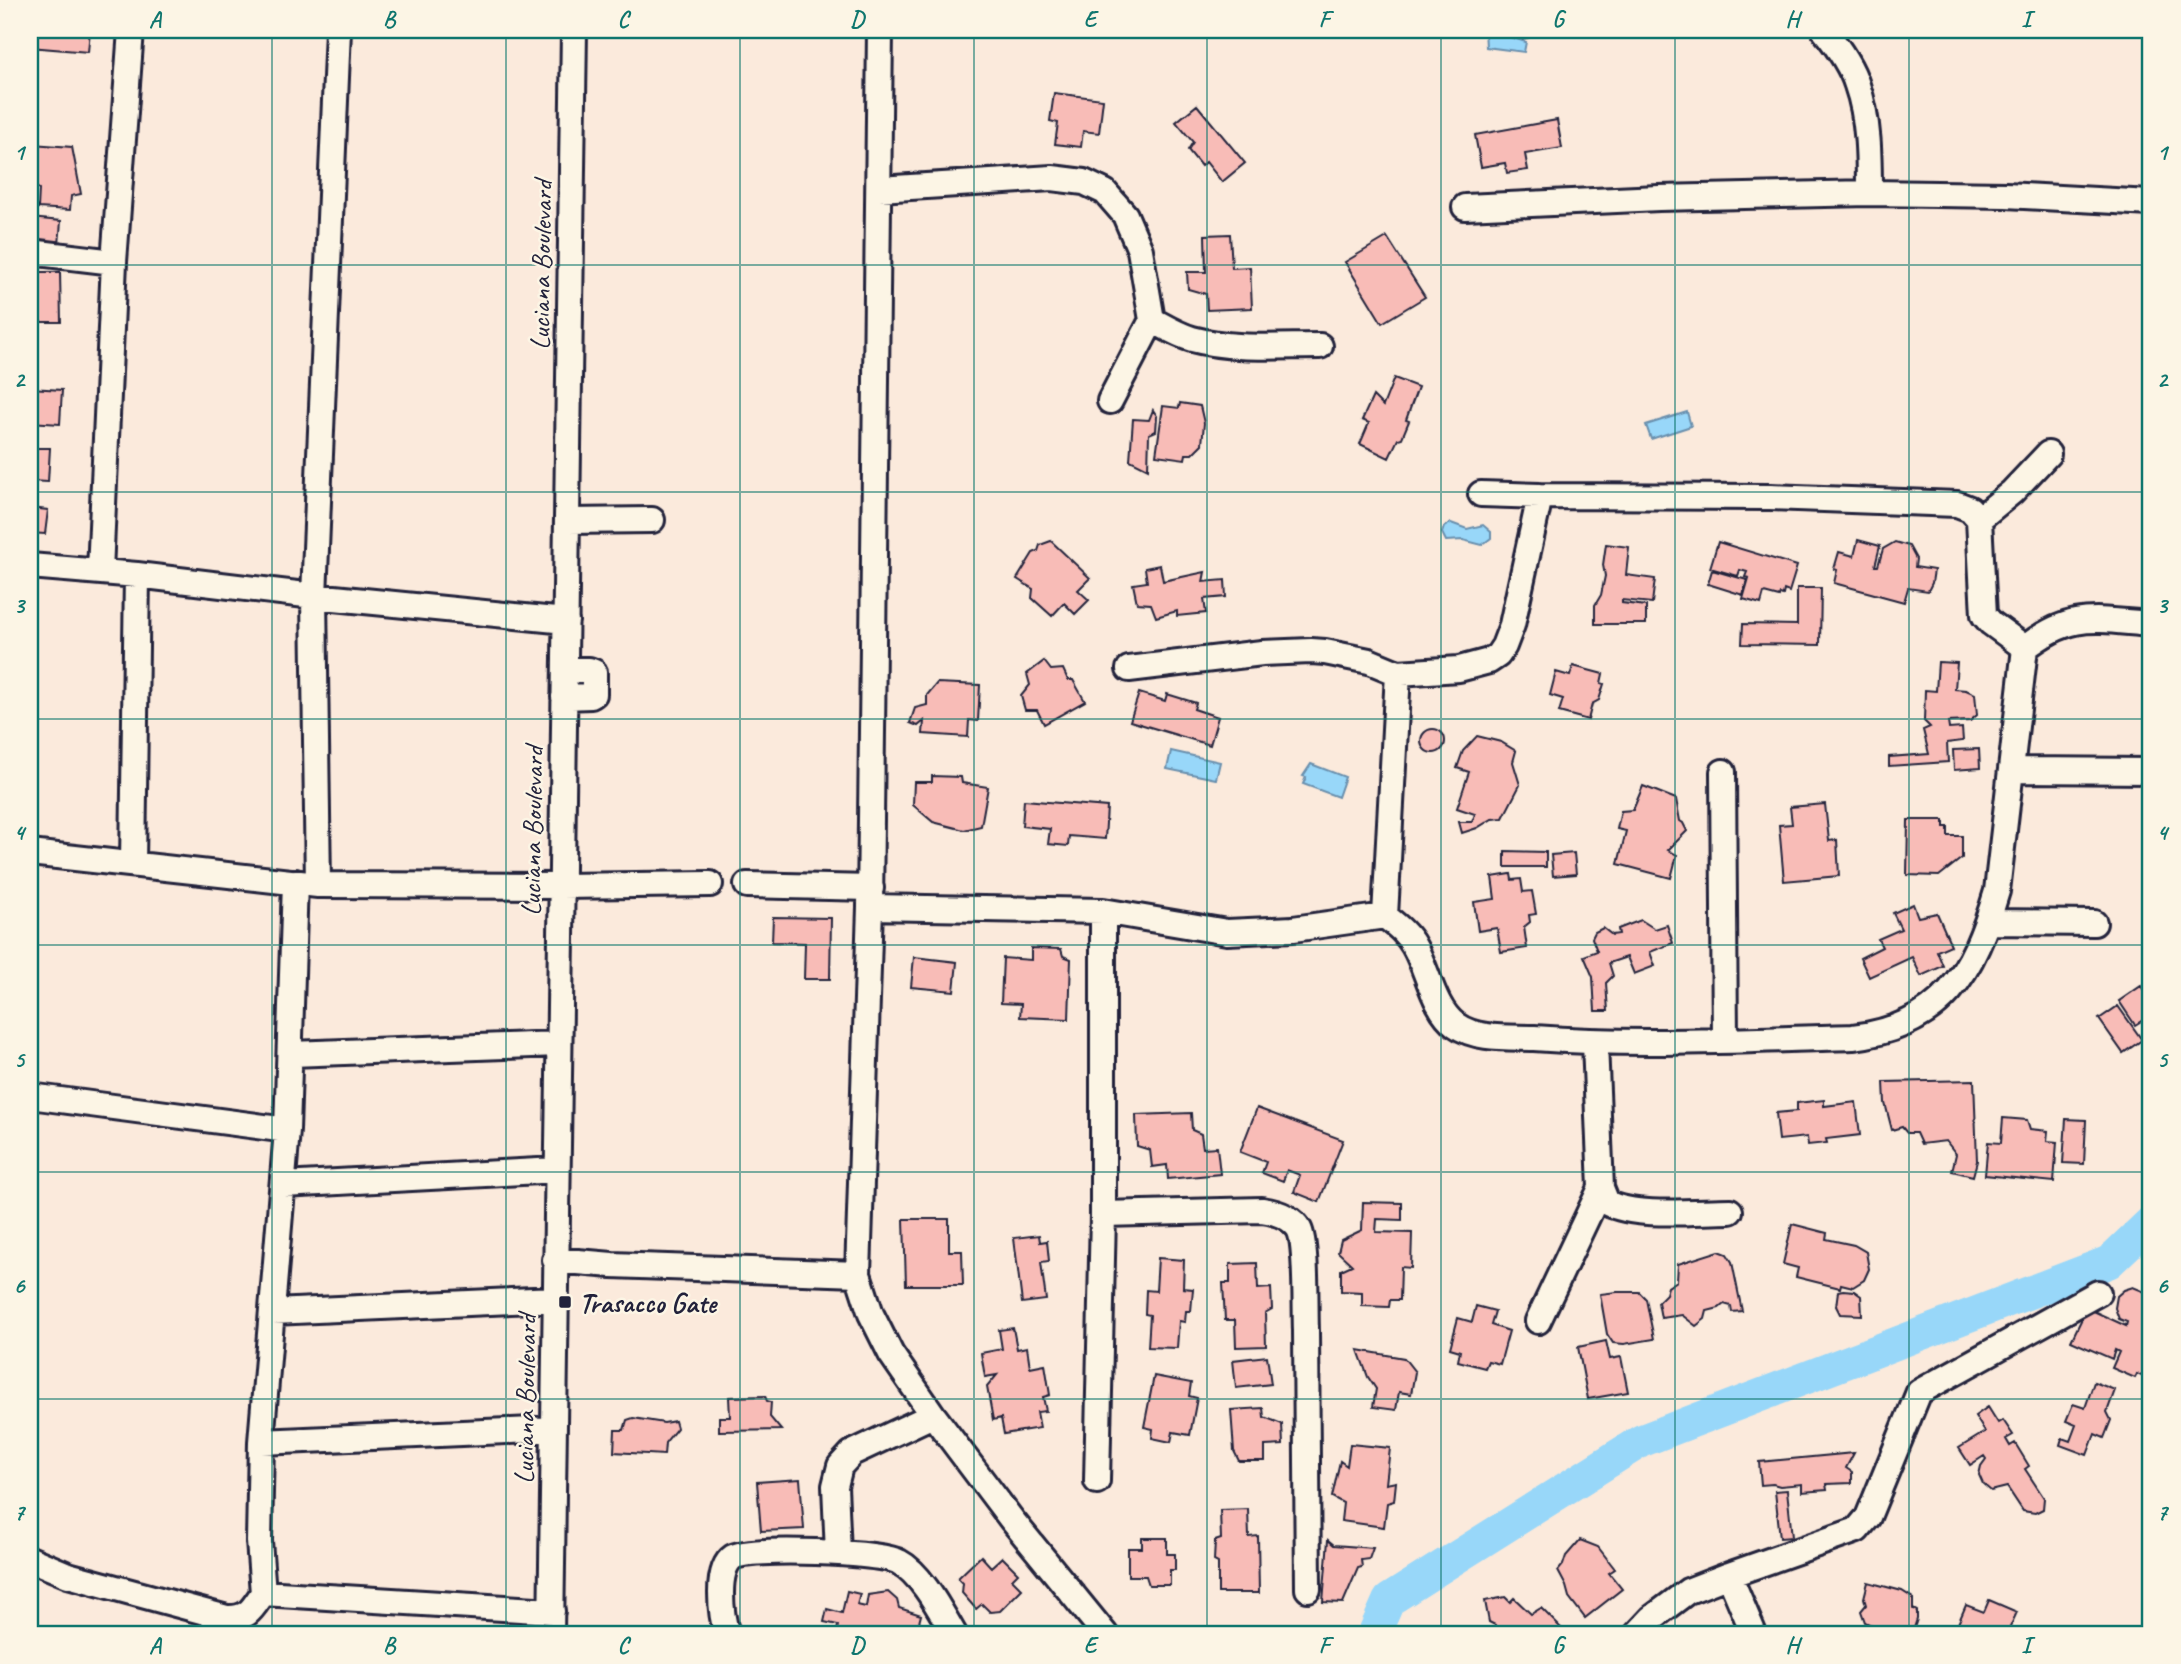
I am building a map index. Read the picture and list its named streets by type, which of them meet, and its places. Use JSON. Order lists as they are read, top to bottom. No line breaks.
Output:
{"streets":{"street":["Luciana Boulevard"]},"places":{"transit":["Trasacco Gate"]},"grid":{"columns":["A","B","C","D","E","F","G","H","I"],"rows":["1","2","3","4","5","6","7"]}}
